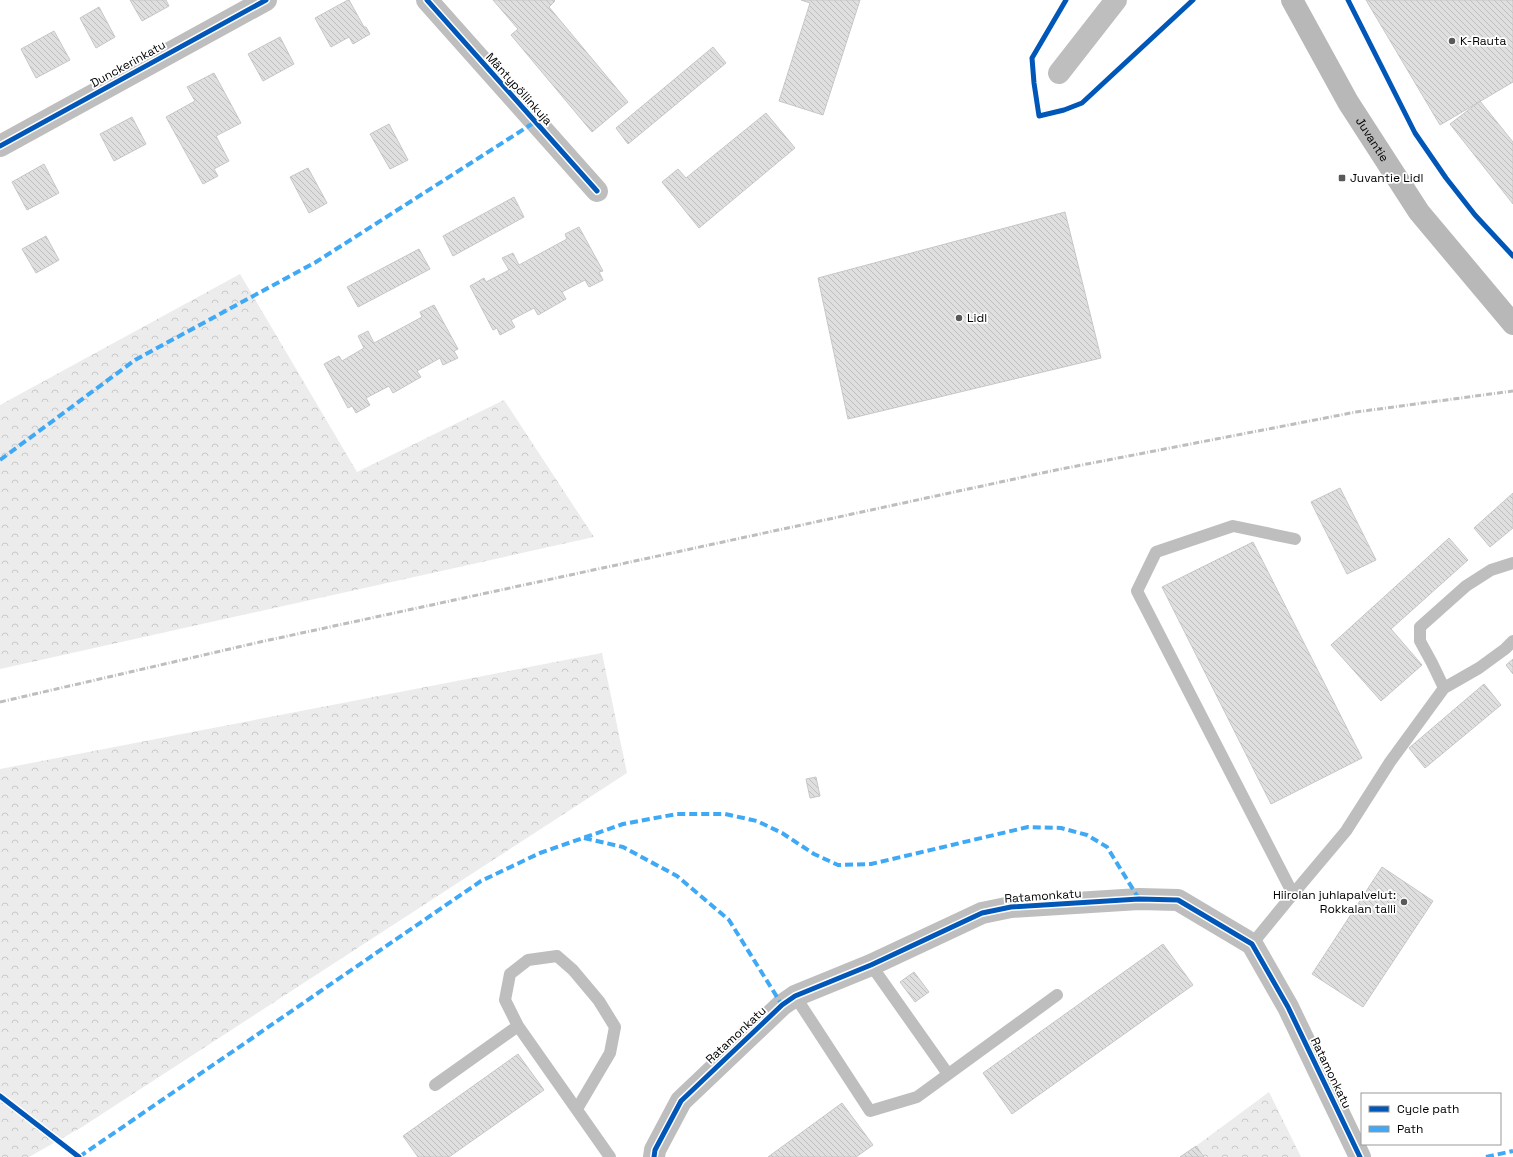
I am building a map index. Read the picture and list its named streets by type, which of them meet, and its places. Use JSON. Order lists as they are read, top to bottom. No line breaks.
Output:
{"streets":{"main road":["Juvantie"],"street":["Dunckerinkatu","Mäntypöllinkuja","Ratamonkatu"]},"places":{"other":["K-Rauta","Lidl","Hiirolan juhlapalvelut: Rokkalan talli"],"transit":["Juvantie Lidl"]},"legend":["Cycle path","Path"]}
